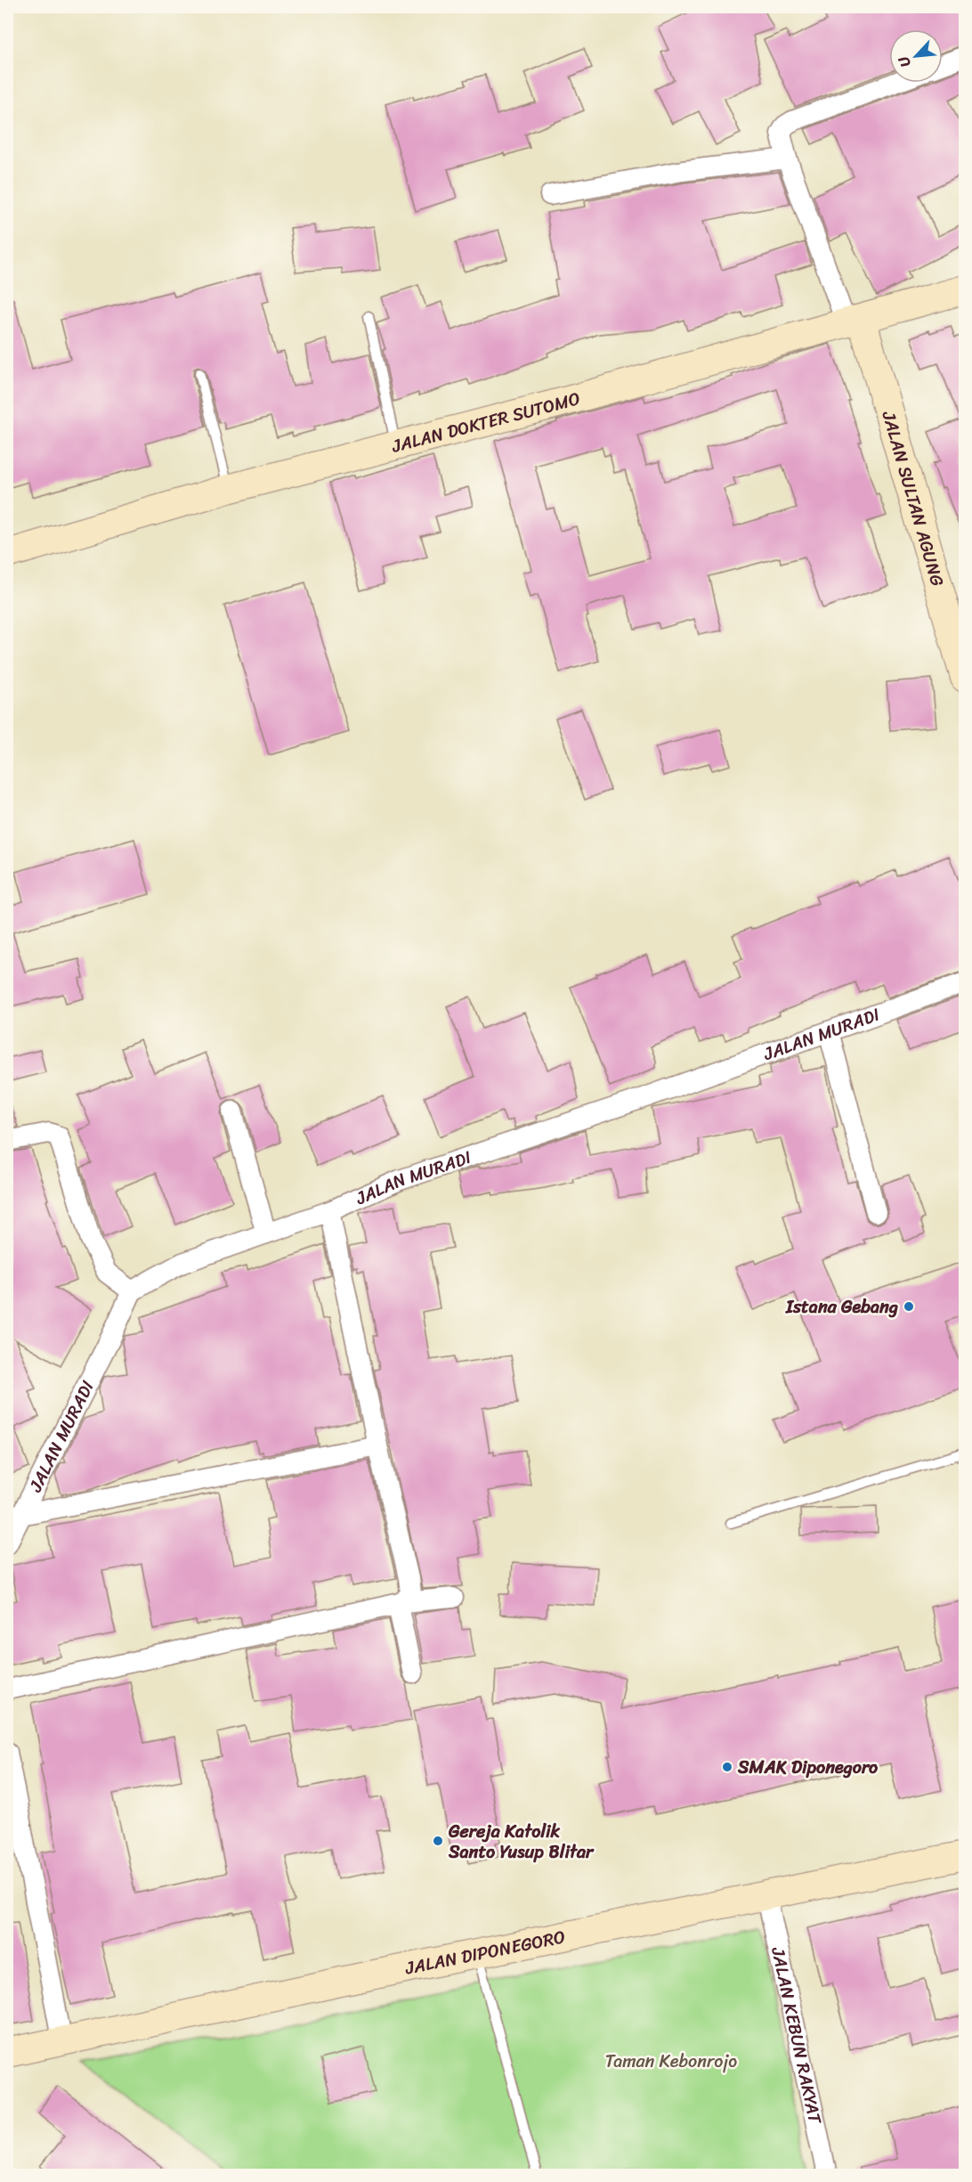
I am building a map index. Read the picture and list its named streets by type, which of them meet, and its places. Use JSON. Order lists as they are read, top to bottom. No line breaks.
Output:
{"streets":{"main road":["JALAN DOKTER SUTOMO","JALAN SULTAN AGUNG","JALAN DIPONEGORO"],"street":["JALAN MURADI","JALAN KEBUN RAKYAT"]},"crossings":[["JALAN DOKTER SUTOMO","JALAN SULTAN AGUNG"],["JALAN DIPONEGORO","JALAN KEBUN RAKYAT"]],"parks":["Taman Kebonrojo"],"places":["Istana Gebang","SMAK Diponegoro","Gereja Katolik Santo Yusup Blitar"],"north":"bottom left"}
